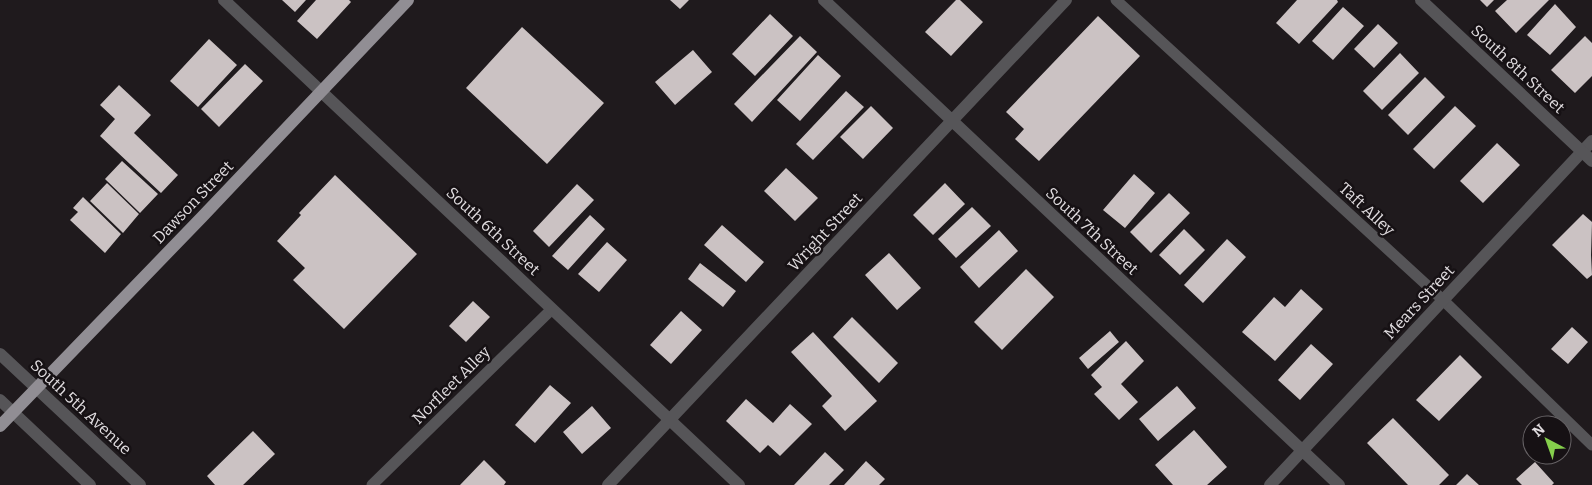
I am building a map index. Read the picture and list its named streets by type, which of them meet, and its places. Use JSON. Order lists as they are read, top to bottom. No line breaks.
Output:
{"streets":{"main road":["Dawson Street"],"street":["South 8th Street","South 6th Street","South 7th Street","Wright Street","Mears Street","South 5th Avenue"],"lane":["Taft Alley","Norfleet Alley"]},"crossings":[["South 8th Street","Mears Street"],["Dawson Street","South 6th Street"],["Dawson Street","South 5th Avenue"],["Taft Alley","Mears Street"],["South 6th Street","Wright Street"],["South 6th Street","Norfleet Alley"],["South 7th Street","Wright Street"],["South 7th Street","Mears Street"]],"north":"top left"}
